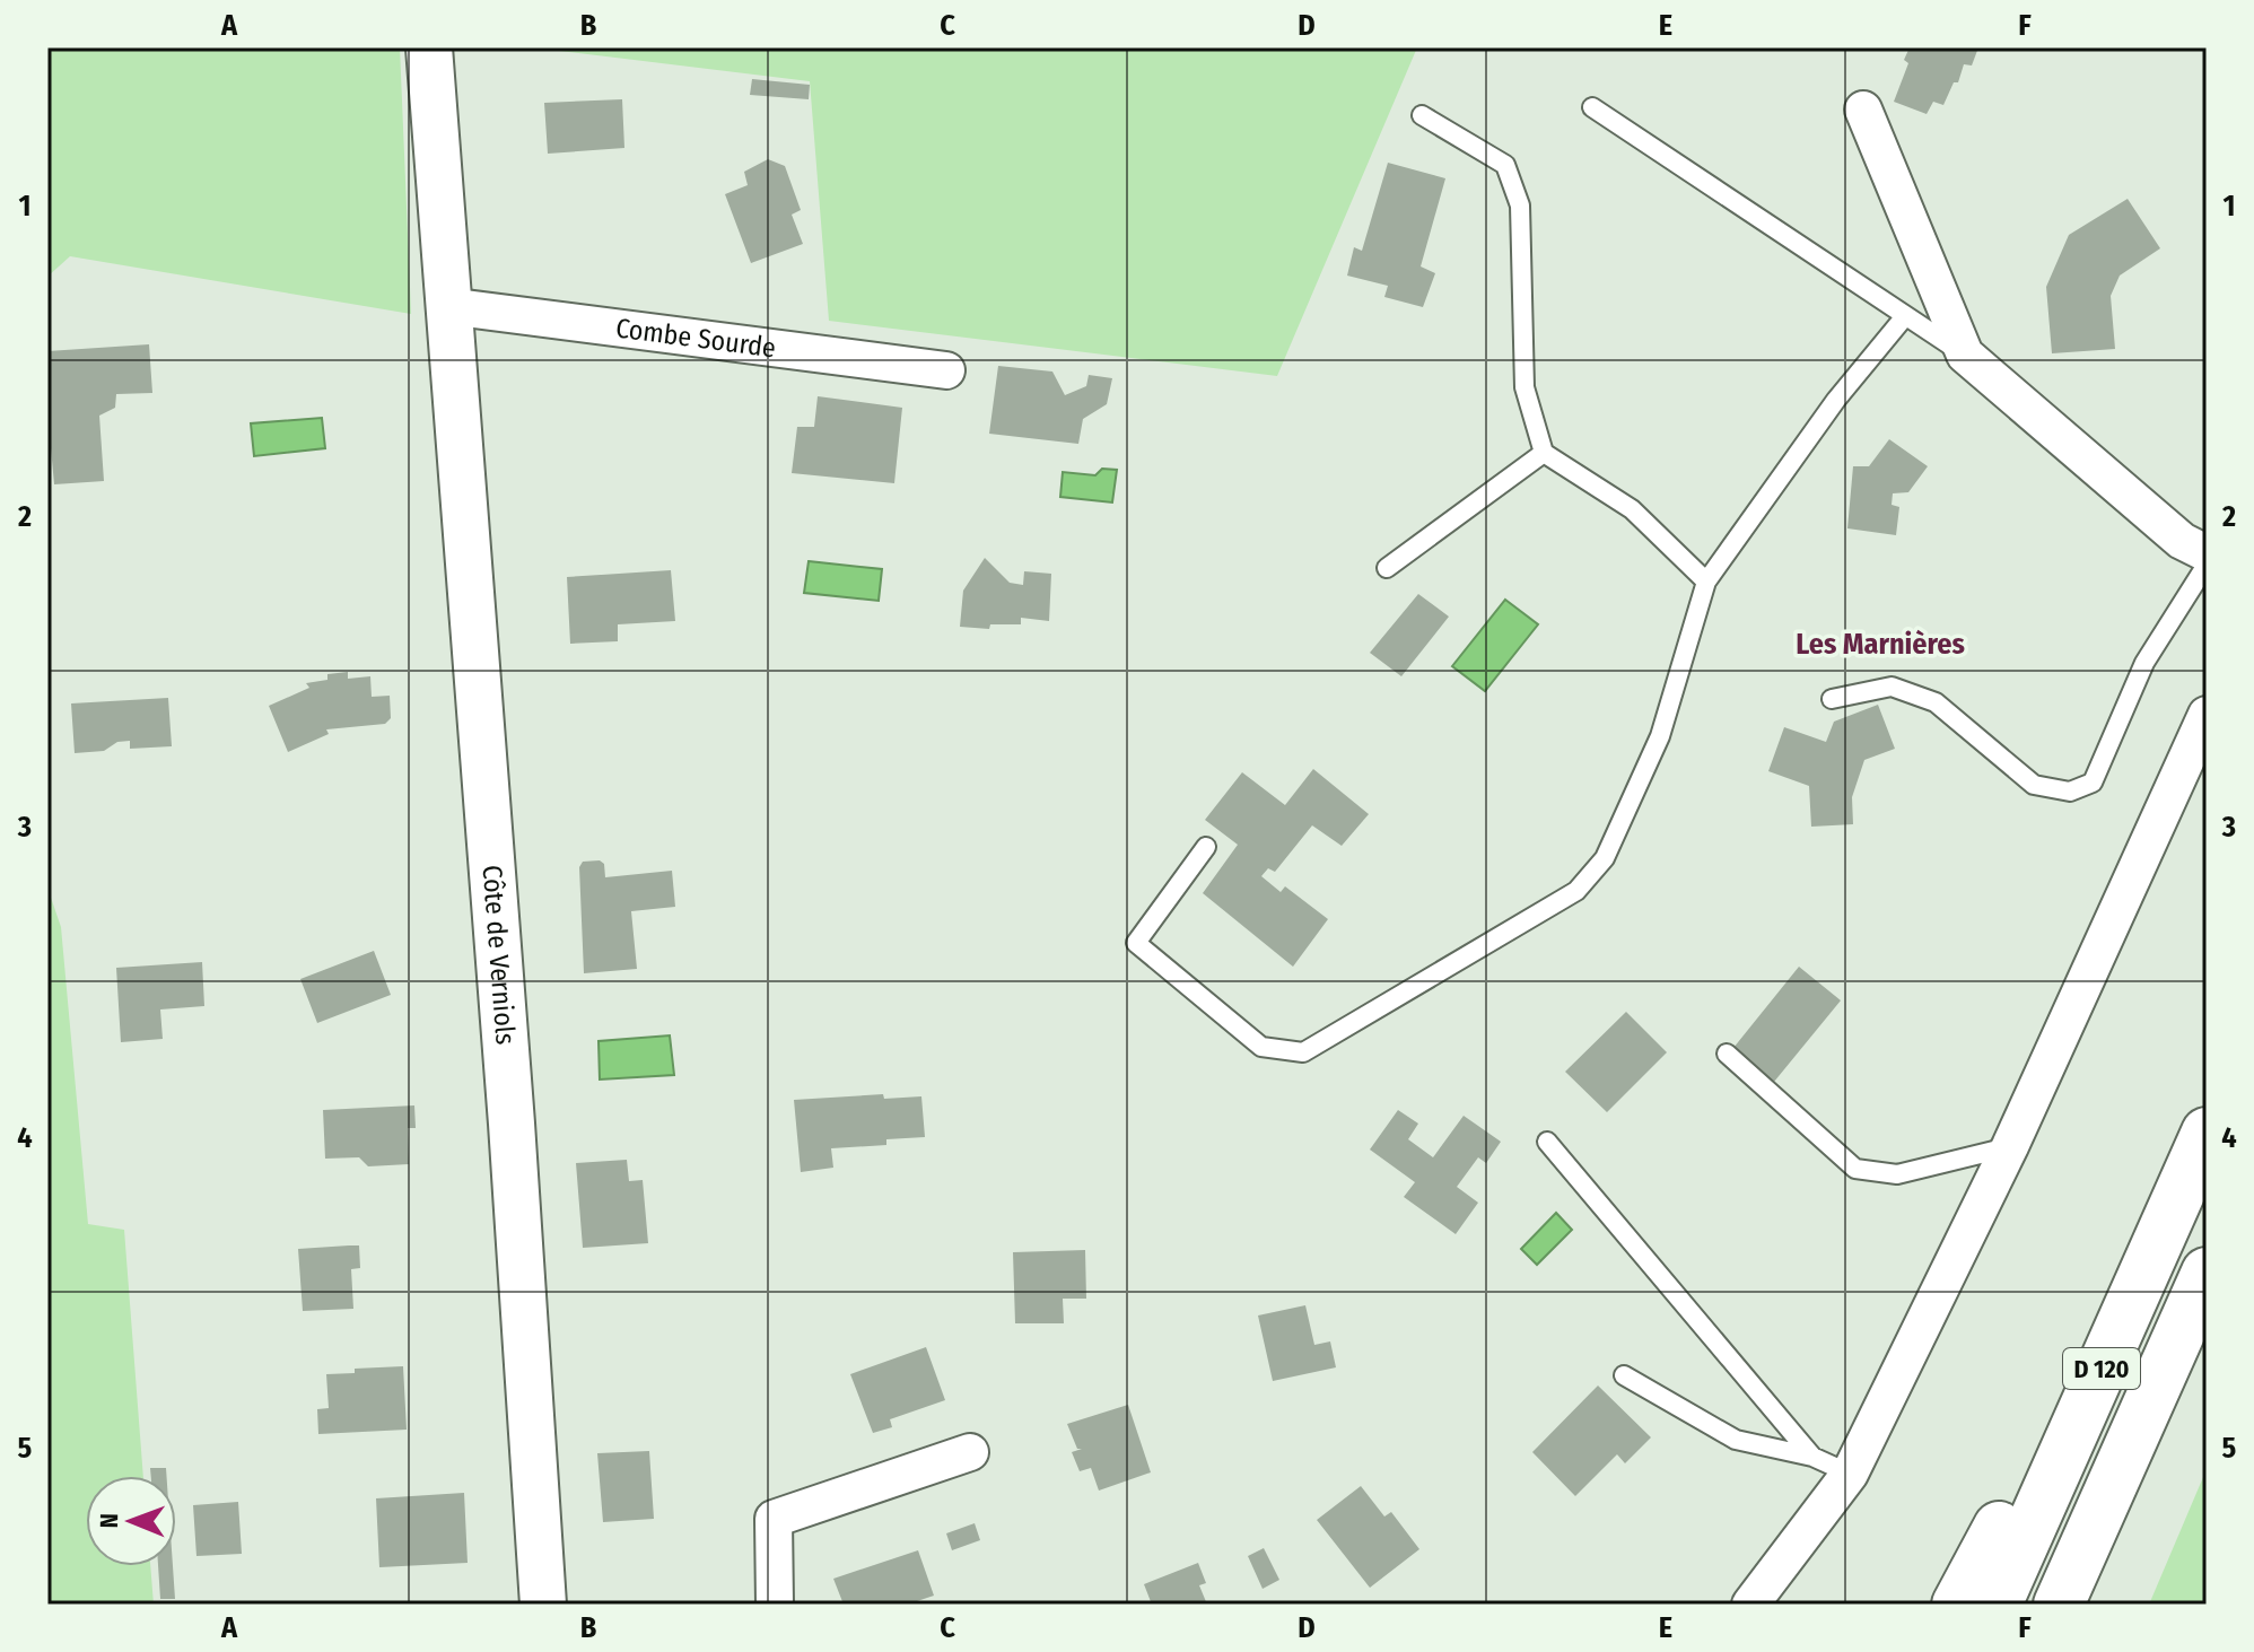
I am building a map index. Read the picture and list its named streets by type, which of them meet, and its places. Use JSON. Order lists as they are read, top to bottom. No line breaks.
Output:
{"streets":{"highway":["D 120"],"street":["Combe Sourde","Côte de Verniols"]},"crossings":[["Combe Sourde","Côte de Verniols"]],"districts":["Les Marnières"],"north":"left","grid":{"columns":["A","B","C","D","E","F"],"rows":["1","2","3","4","5"]}}
